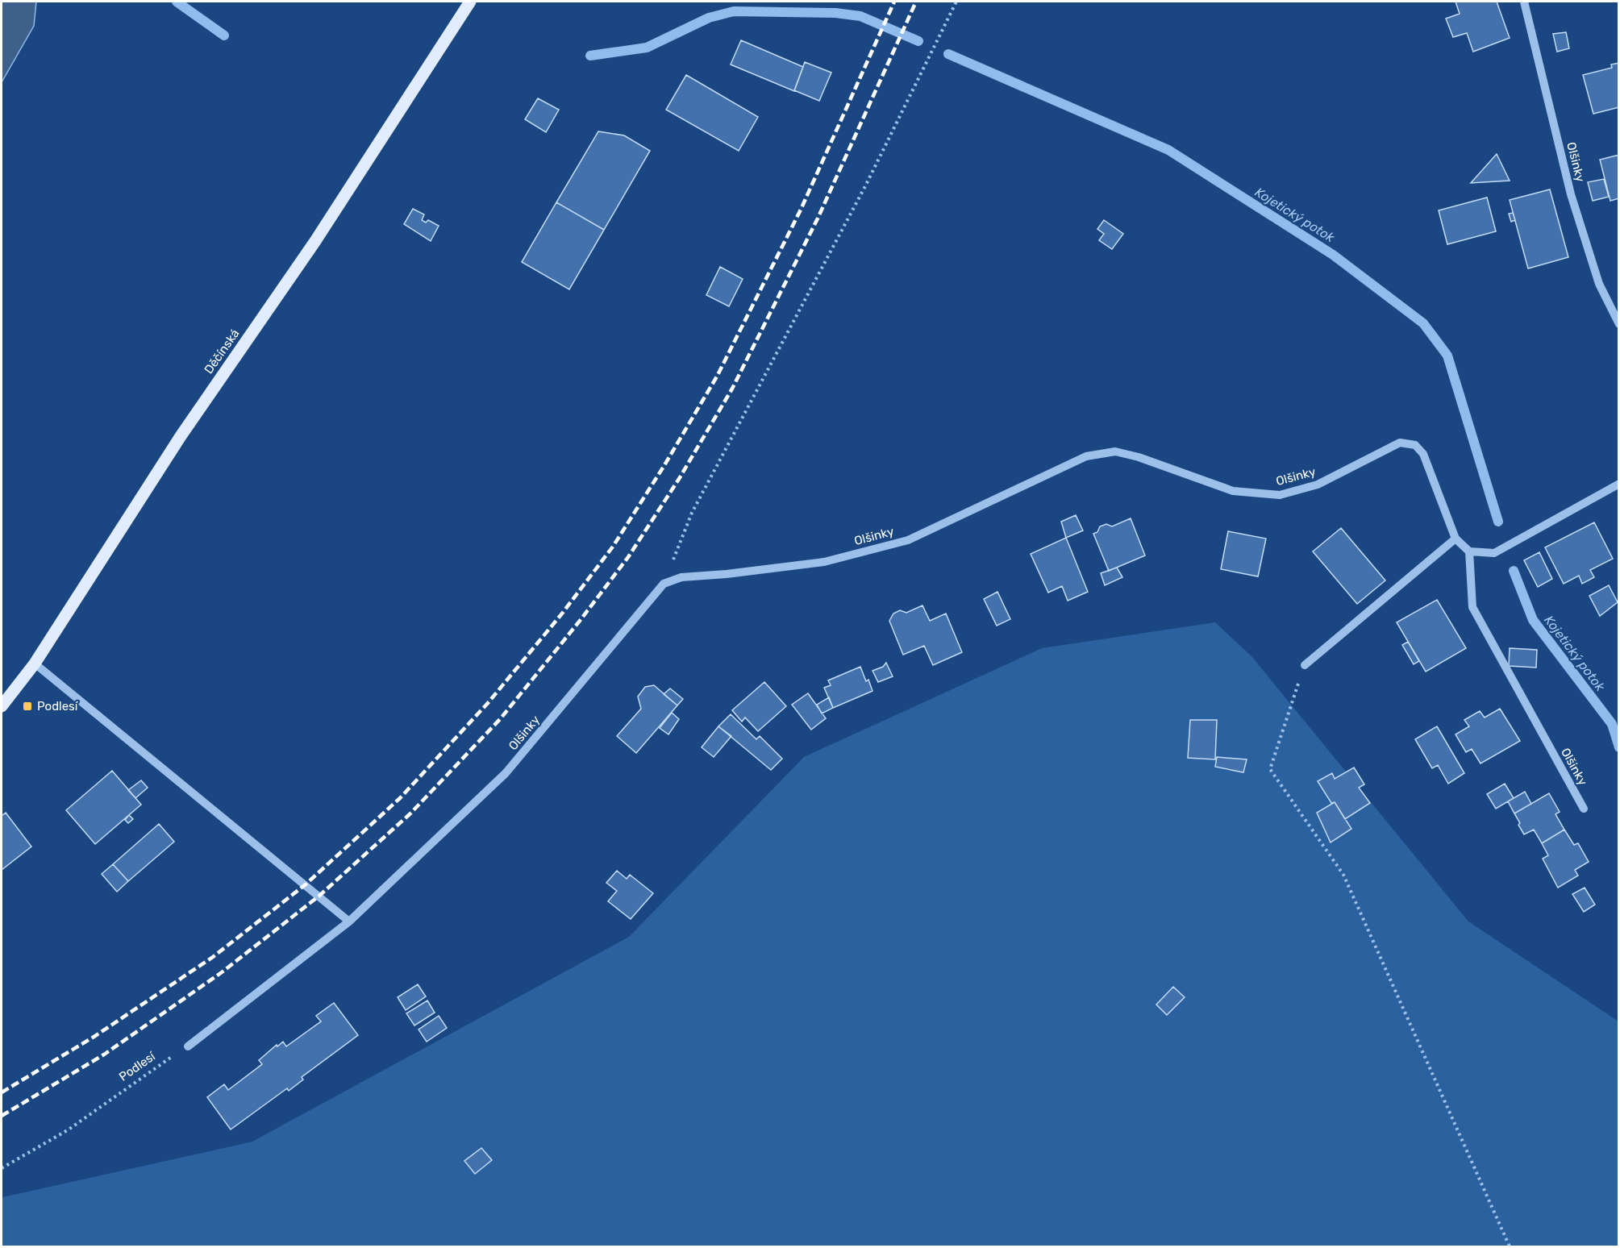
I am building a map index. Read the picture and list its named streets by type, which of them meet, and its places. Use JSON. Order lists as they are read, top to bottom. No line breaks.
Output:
{"streets":{"main road":["Děčínská"],"street":["Olšinky"],"path":["Podlesí"]},"water":["Kojetický potok"],"places":{"transit":["Podlesí"]}}
